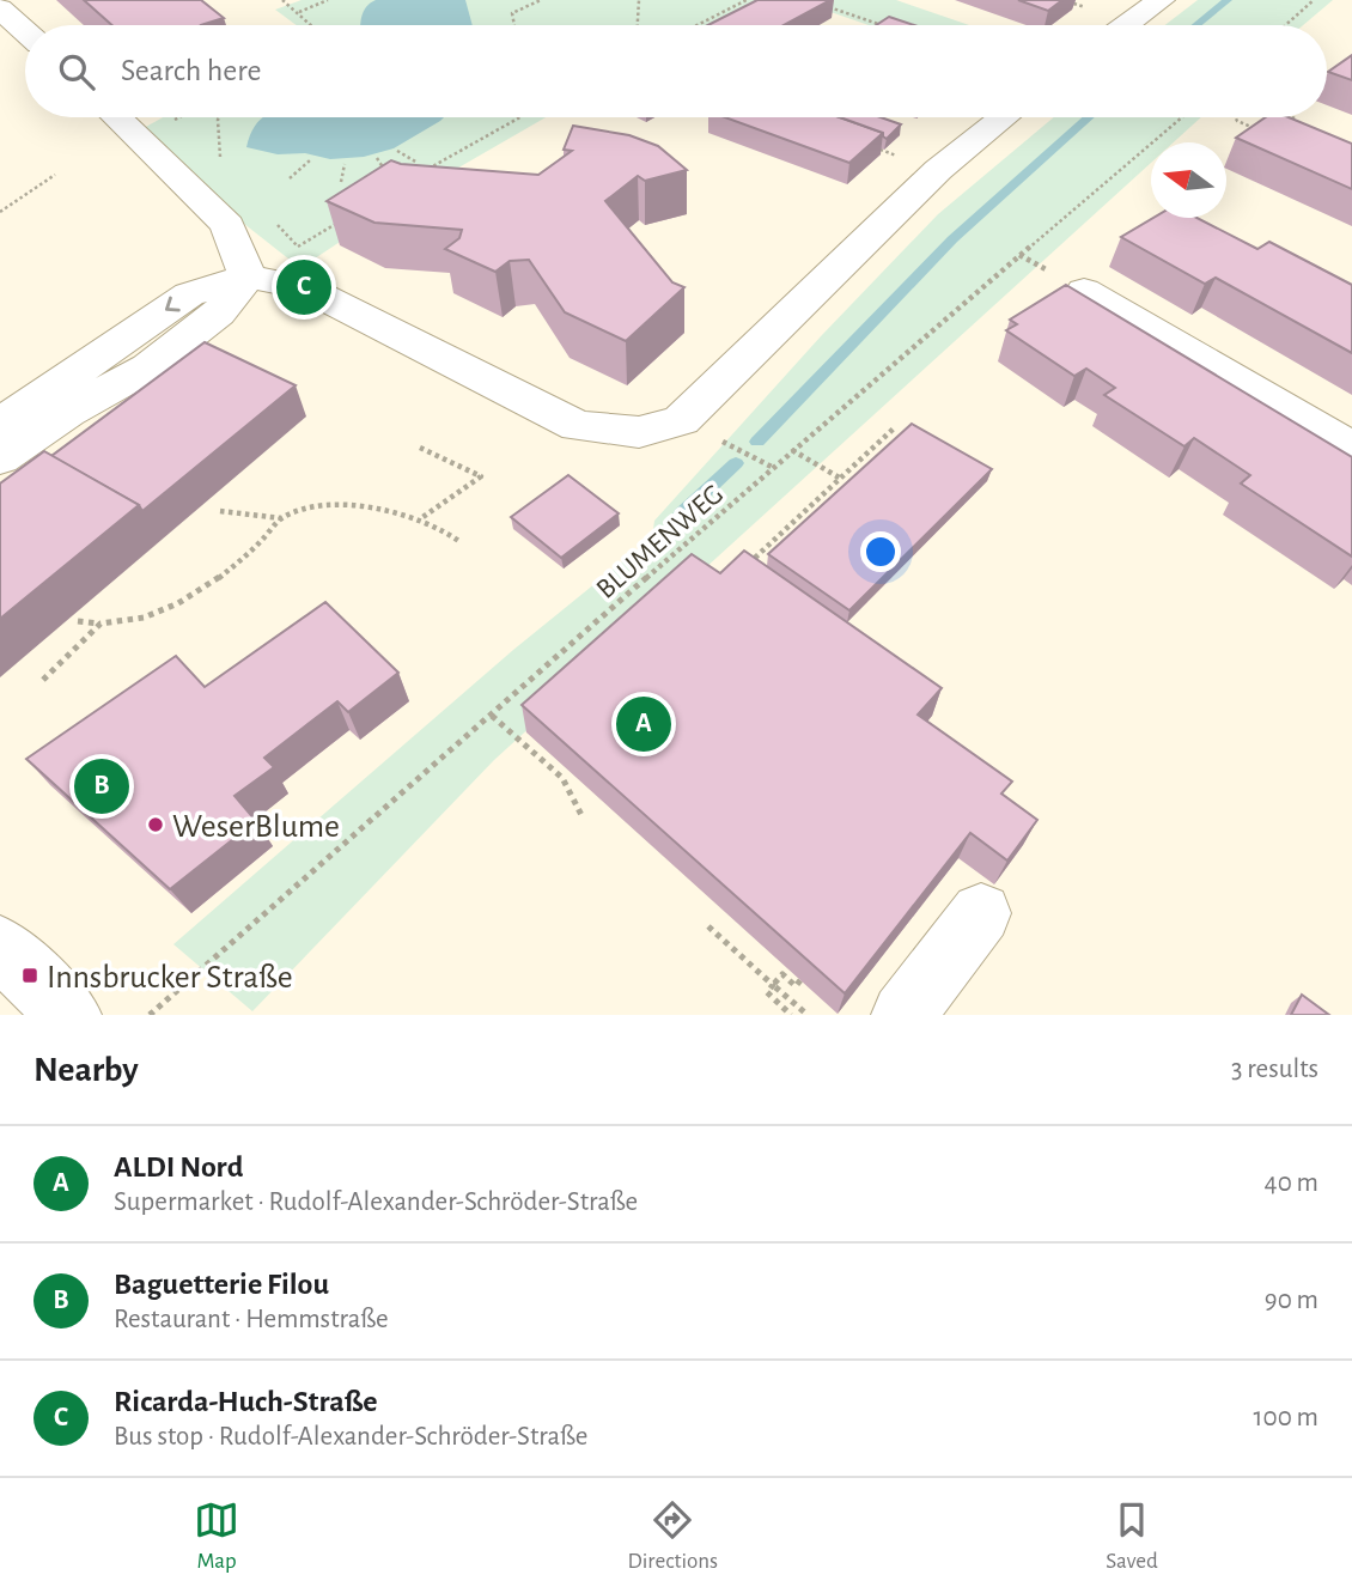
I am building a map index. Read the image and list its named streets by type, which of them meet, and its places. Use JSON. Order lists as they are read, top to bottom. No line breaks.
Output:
{"streets":{"path":["BLUMENWEG"]},"places":{"other":["WeserBlume"],"transit":["Innsbrucker Straße"]},"north":"left","page":{"search":"Search here","pins":["C","A","B"],"heading":["Nearby","3 results"],"list":[{"mark":"A","name":"ALDI Nord","note":"Supermarket · Rudolf-Alexander-Schröder-Straße","value":"40 m"},{"mark":"B","name":"Baguetterie Filou","note":"Restaurant · Hemmstraße","value":"90 m"},{"mark":"C","name":"Ricarda-Huch-Straße","note":"Bus stop · Rudolf-Alexander-Schröder-Straße","value":"100 m"}],"nav":["Map","Directions","Saved"]}}
